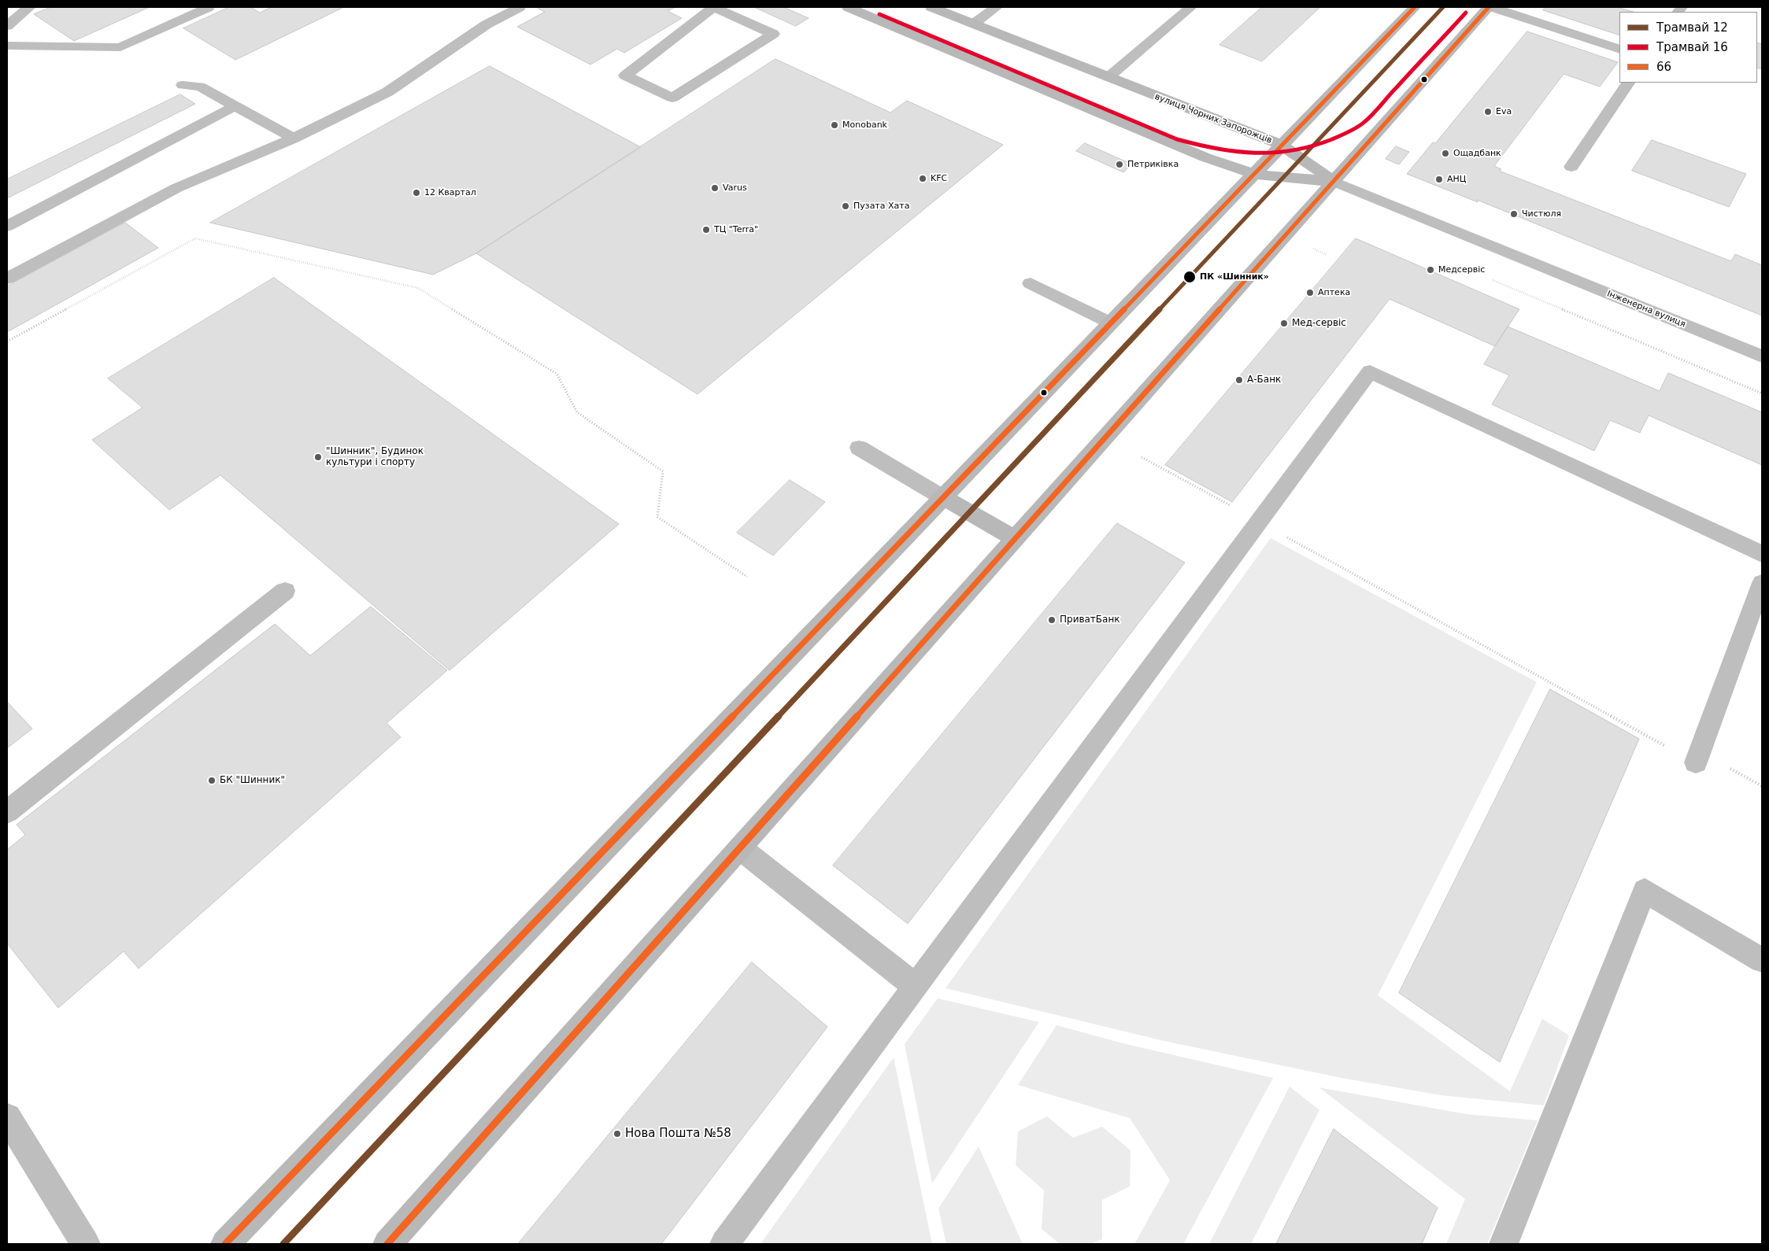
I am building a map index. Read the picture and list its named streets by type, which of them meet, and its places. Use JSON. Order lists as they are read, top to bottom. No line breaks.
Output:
{"streets":{"main road":["вулиця Чорних Запорожців"],"street":["Інженерна вулиця"]},"crossings":[["вулиця Чорних Запорожців","Інженерна вулиця"]],"places":["Eva","Monobank","Ощадбанк","Петриківка","KFC","АНЦ","Varus","12 Квартал","Пузата Хата","Чистюля","ТЦ \"Terra\"","Медсервіс","ПК «Шинник»","Аптека","Мед-сервіс","А-Банк","\"Шинник\", Будинок культури і спорту","ПриватБанк","БК \"Шинник\"","Нова Пошта №58"],"lines":["tram line 12","transit line 66","tram line 16"],"legend":["Трамвай 12","Трамвай 16","66"]}
